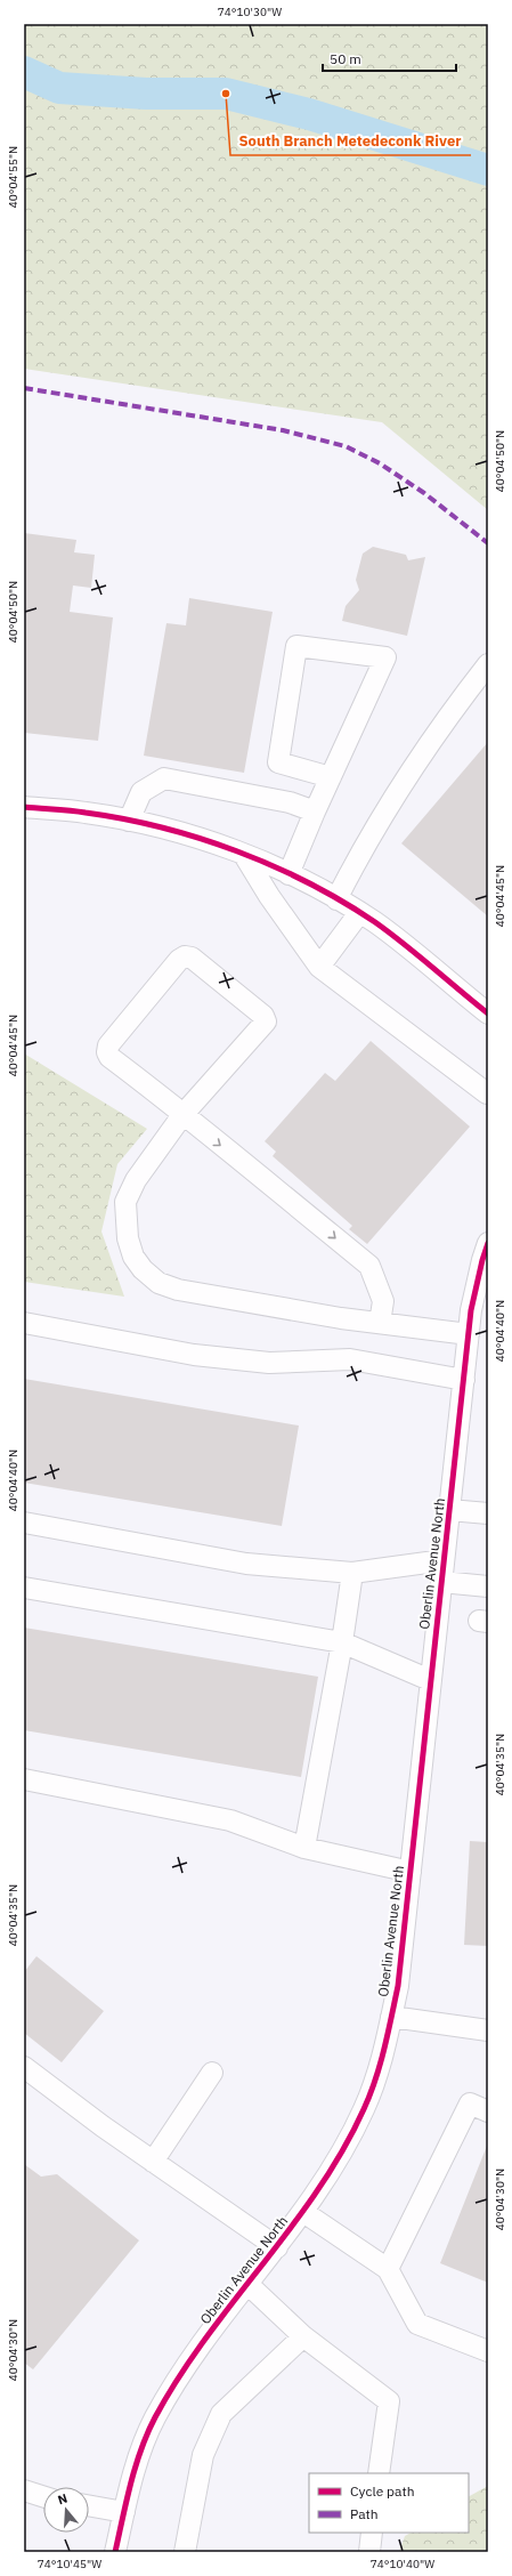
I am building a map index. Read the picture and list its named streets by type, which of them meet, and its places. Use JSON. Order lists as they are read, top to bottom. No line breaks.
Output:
{"streets":{"street":["Oberlin Avenue North"]},"places":["South Branch Metedeconk River"],"legend":["Cycle path","Path"],"scale_bar":"50 m","north":"top","coordinates":["74°10'30\"W","40°04'55\"N","40°04'50\"N","40°04'45\"N","40°04'40\"N","40°04'35\"N","40°04'30\"N","74°10'45\"W","74°10'40\"W"]}
